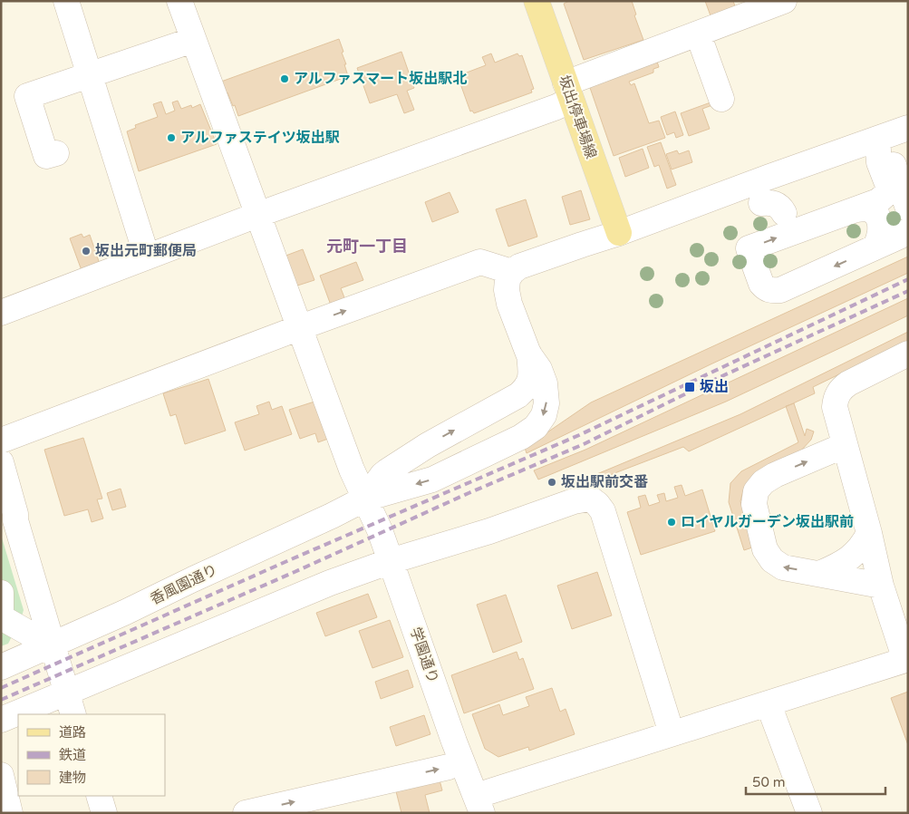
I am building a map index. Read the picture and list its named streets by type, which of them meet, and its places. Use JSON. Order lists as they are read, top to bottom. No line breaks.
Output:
{"streets":{"main road":["坂出停車場線"],"street":["香風園通り","学園通り"]},"crossings":[["香風園通り","学園通り"]],"districts":["元町一丁目"],"places":{"other":["アルファスマート坂出駅北","アルファステイツ坂出駅","坂出元町郵便局","坂出駅前交番","ロイヤルガーデン坂出駅前"],"transit":["坂出"]},"legend":["道路","鉄道","建物"],"scale_bar":"50 m"}
